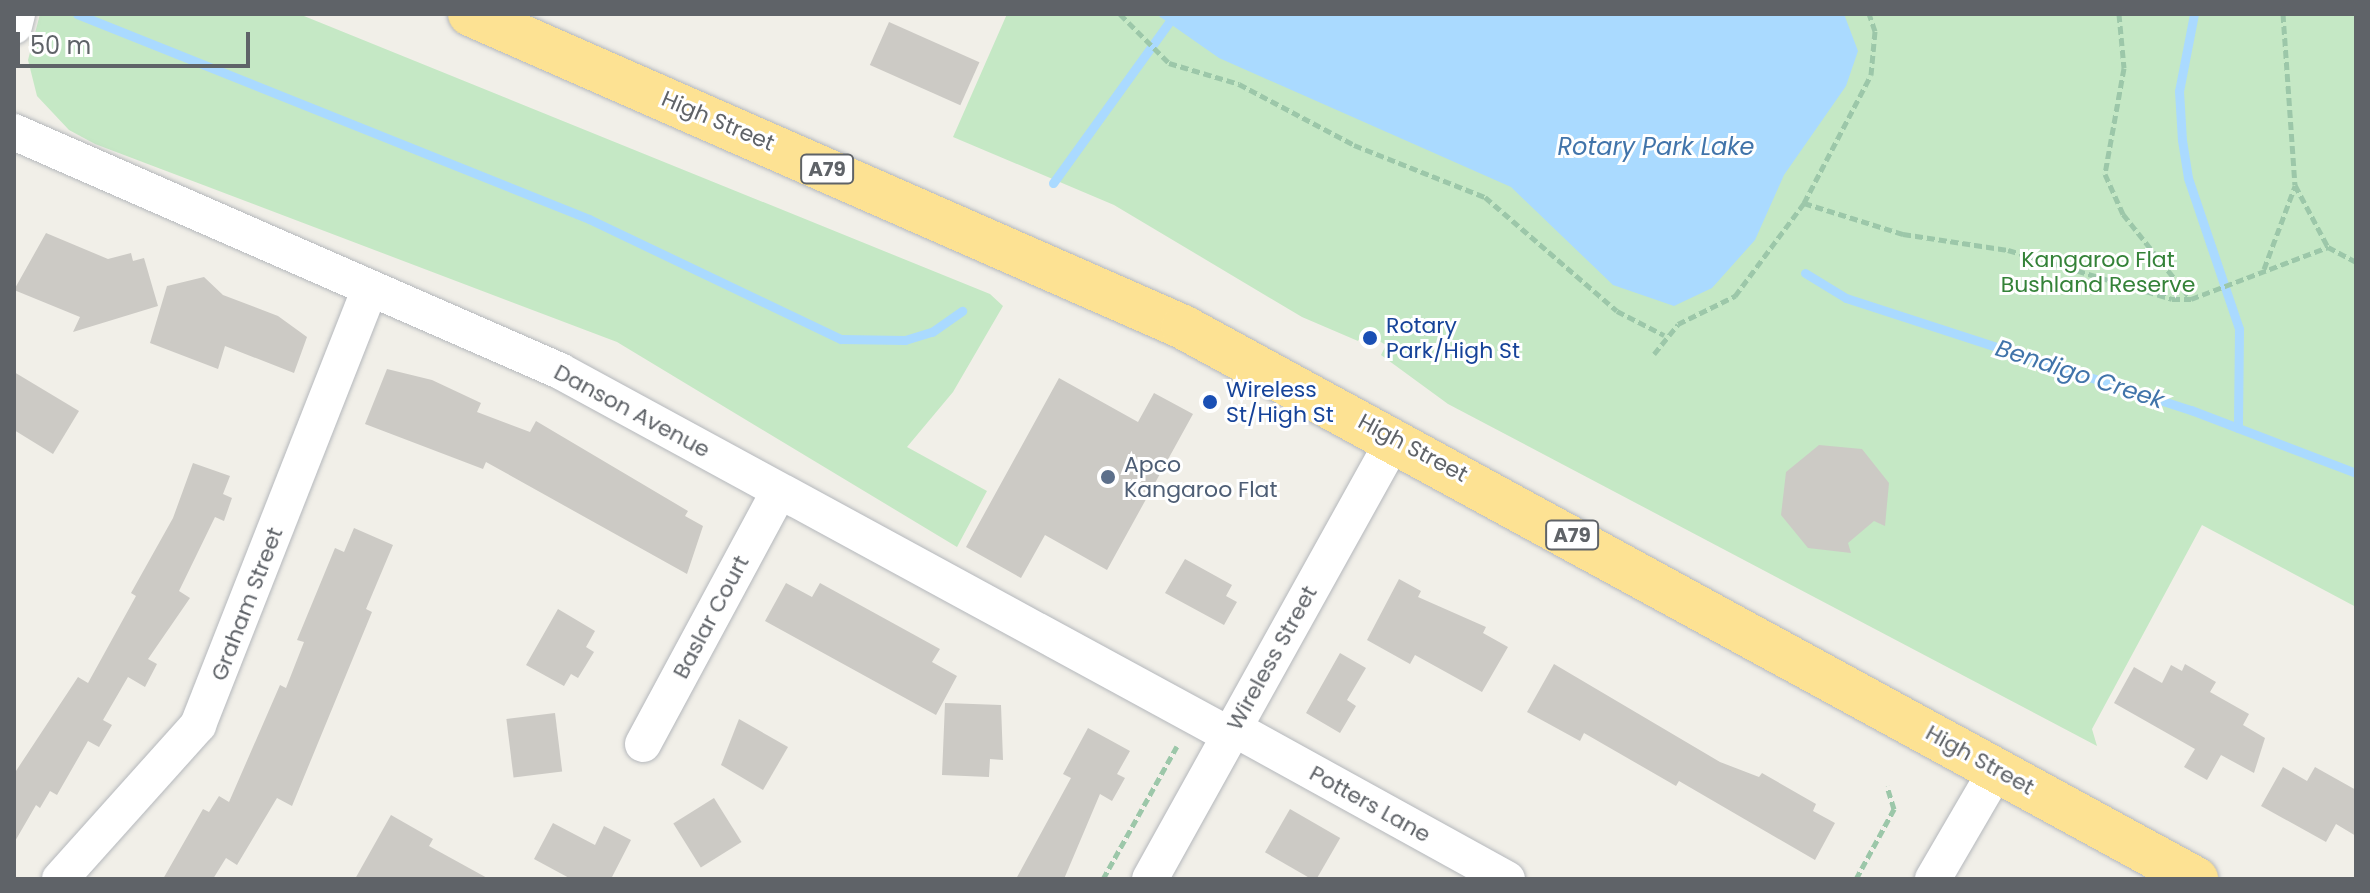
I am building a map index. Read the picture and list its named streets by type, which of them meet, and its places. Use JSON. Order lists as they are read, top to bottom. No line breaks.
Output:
{"streets":{"highway":["High Street","A79"],"street":["Danson Avenue","Graham Street","Baslar Court","Wireless Street","Potters Lane"]},"crossings":[["High Street","Wireless Street"],["Danson Avenue","Graham Street"],["Danson Avenue","Baslar Court"],["Danson Avenue","Wireless Street"],["Danson Avenue","Potters Lane"],["Wireless Street","Potters Lane"]],"water":["Rotary Park Lake","Bendigo Creek"],"parks":["Kangaroo Flat Bushland Reserve"],"places":["Rotary Park/High St","Wireless St/High St","Apco Kangaroo Flat"],"scale_bar":"50 m"}
